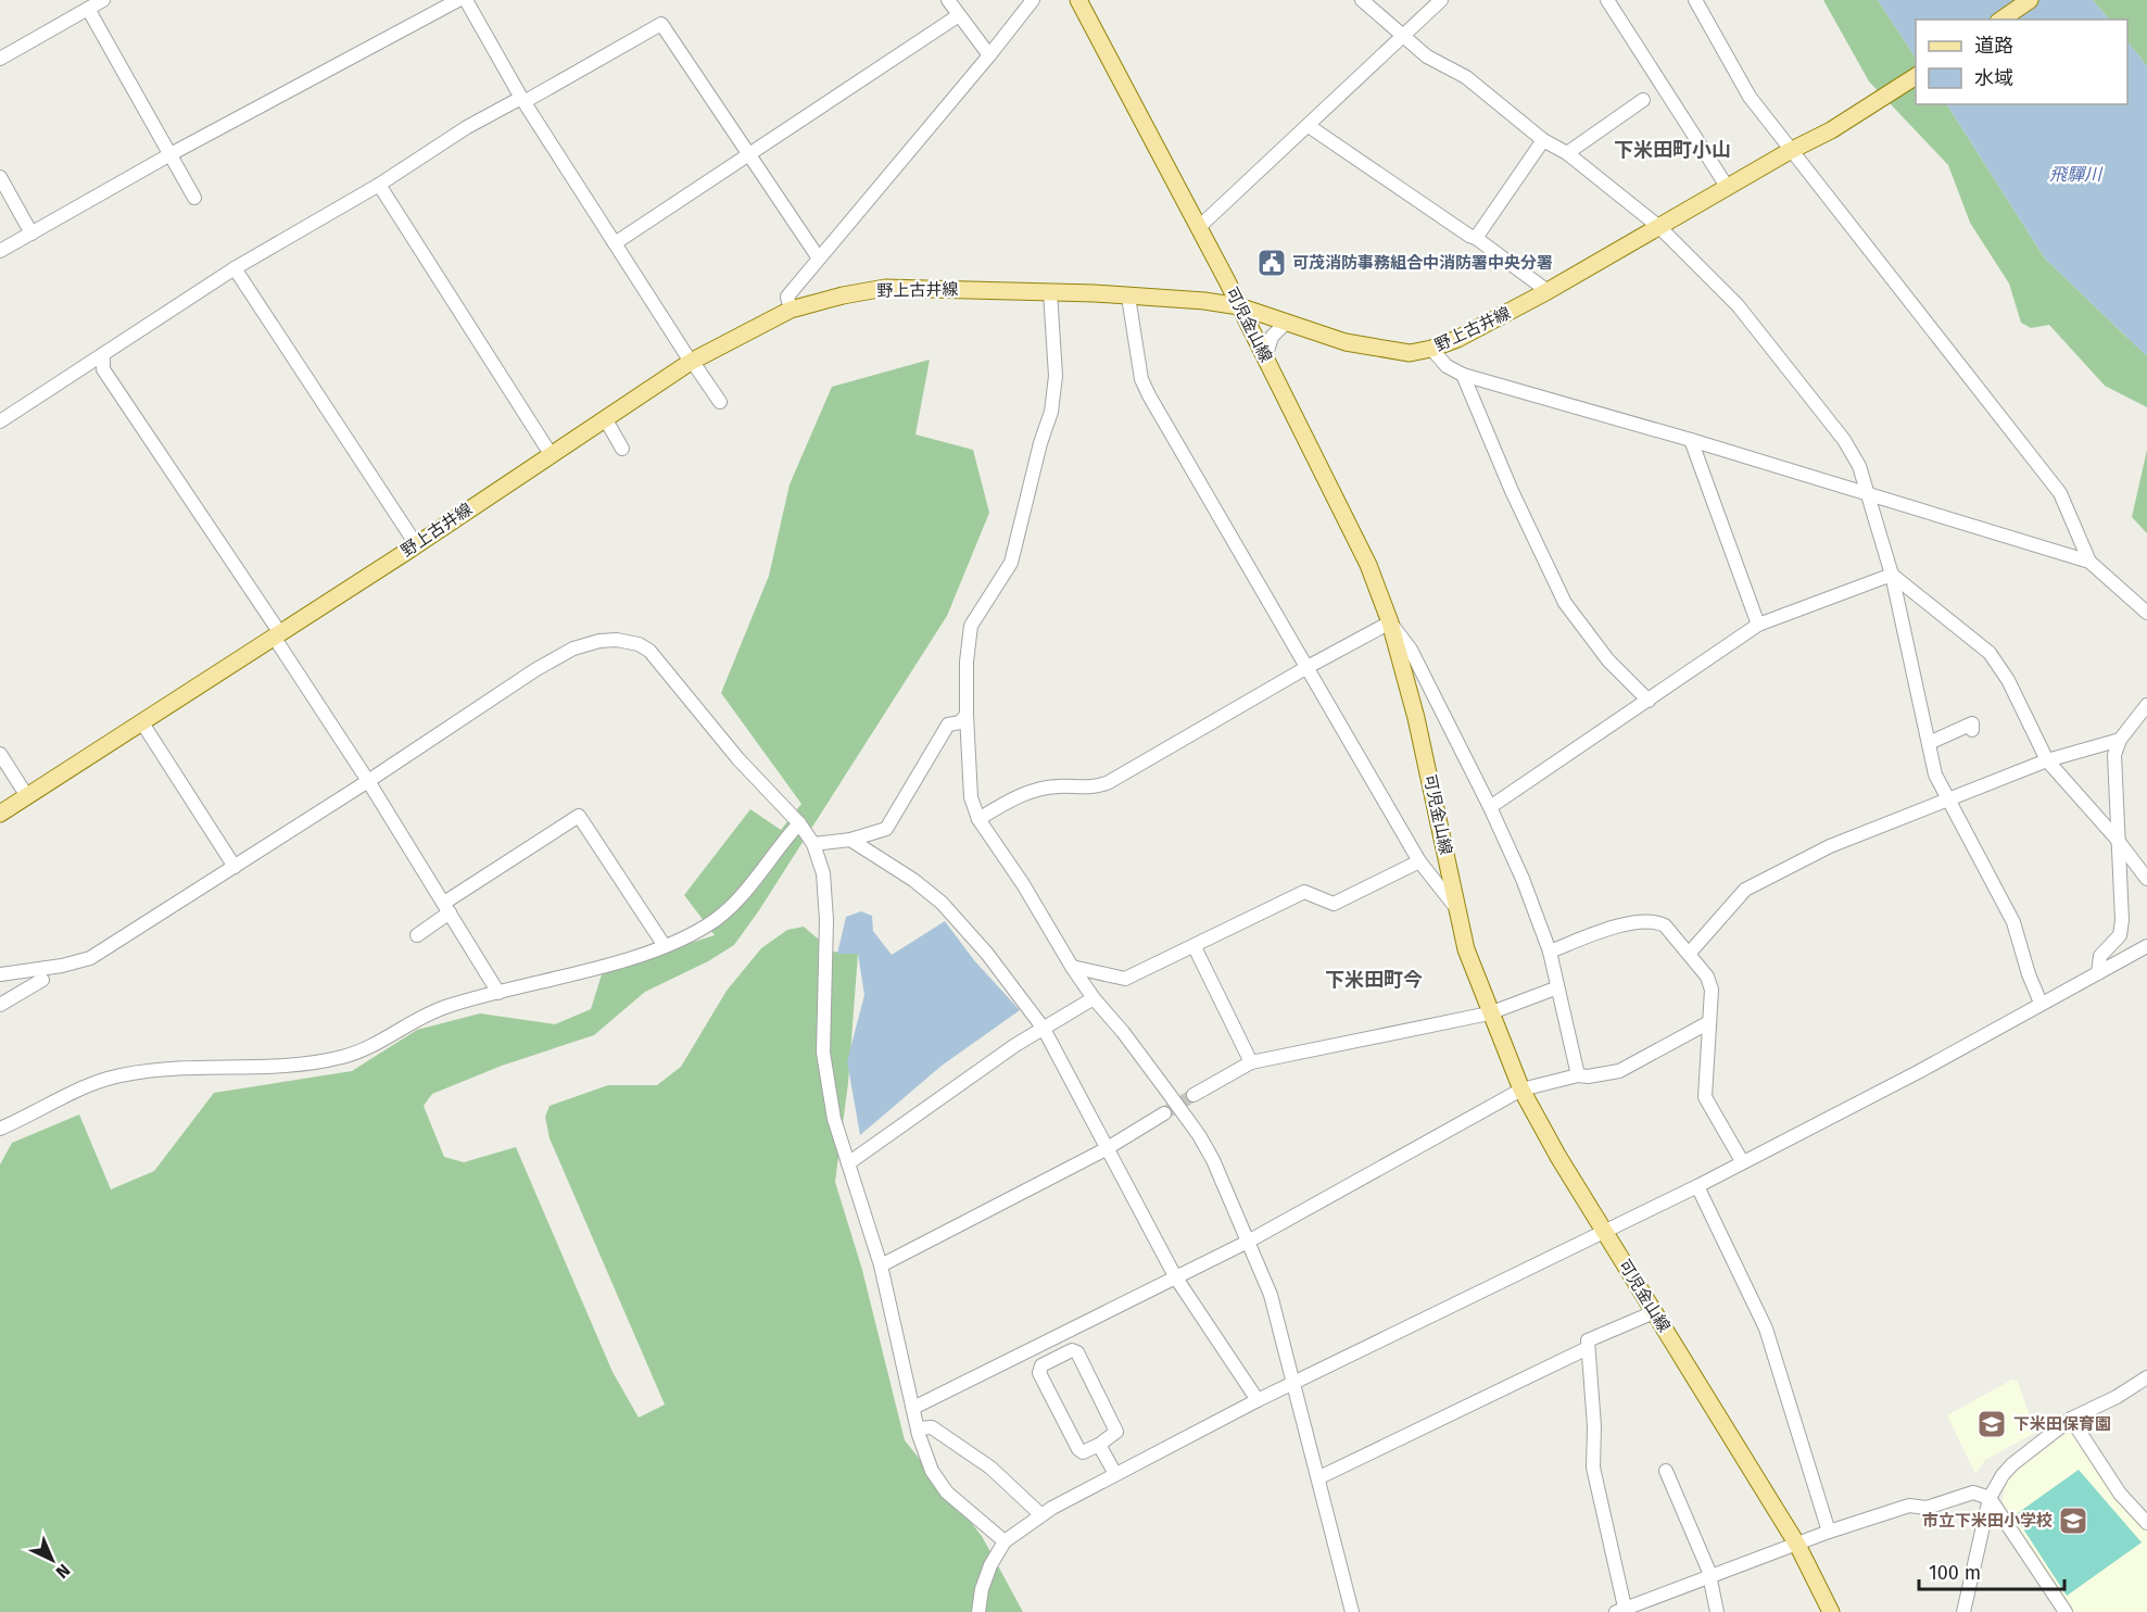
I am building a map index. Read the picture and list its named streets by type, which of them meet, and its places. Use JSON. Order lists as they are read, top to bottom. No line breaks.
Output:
{"streets":{"main road":["野上古井線","可児金山線"]},"crossings":[["野上古井線","可児金山線"]],"districts":["下米田町小山","下米田町今"],"water":["飛驒川"],"places":{"public building":["可茂消防事務組合中消防署中央分署"],"school or university":["下米田保育園","市立下米田小学校"]},"legend":["道路","水域"],"scale_bar":"100 m","north":"bottom right"}
